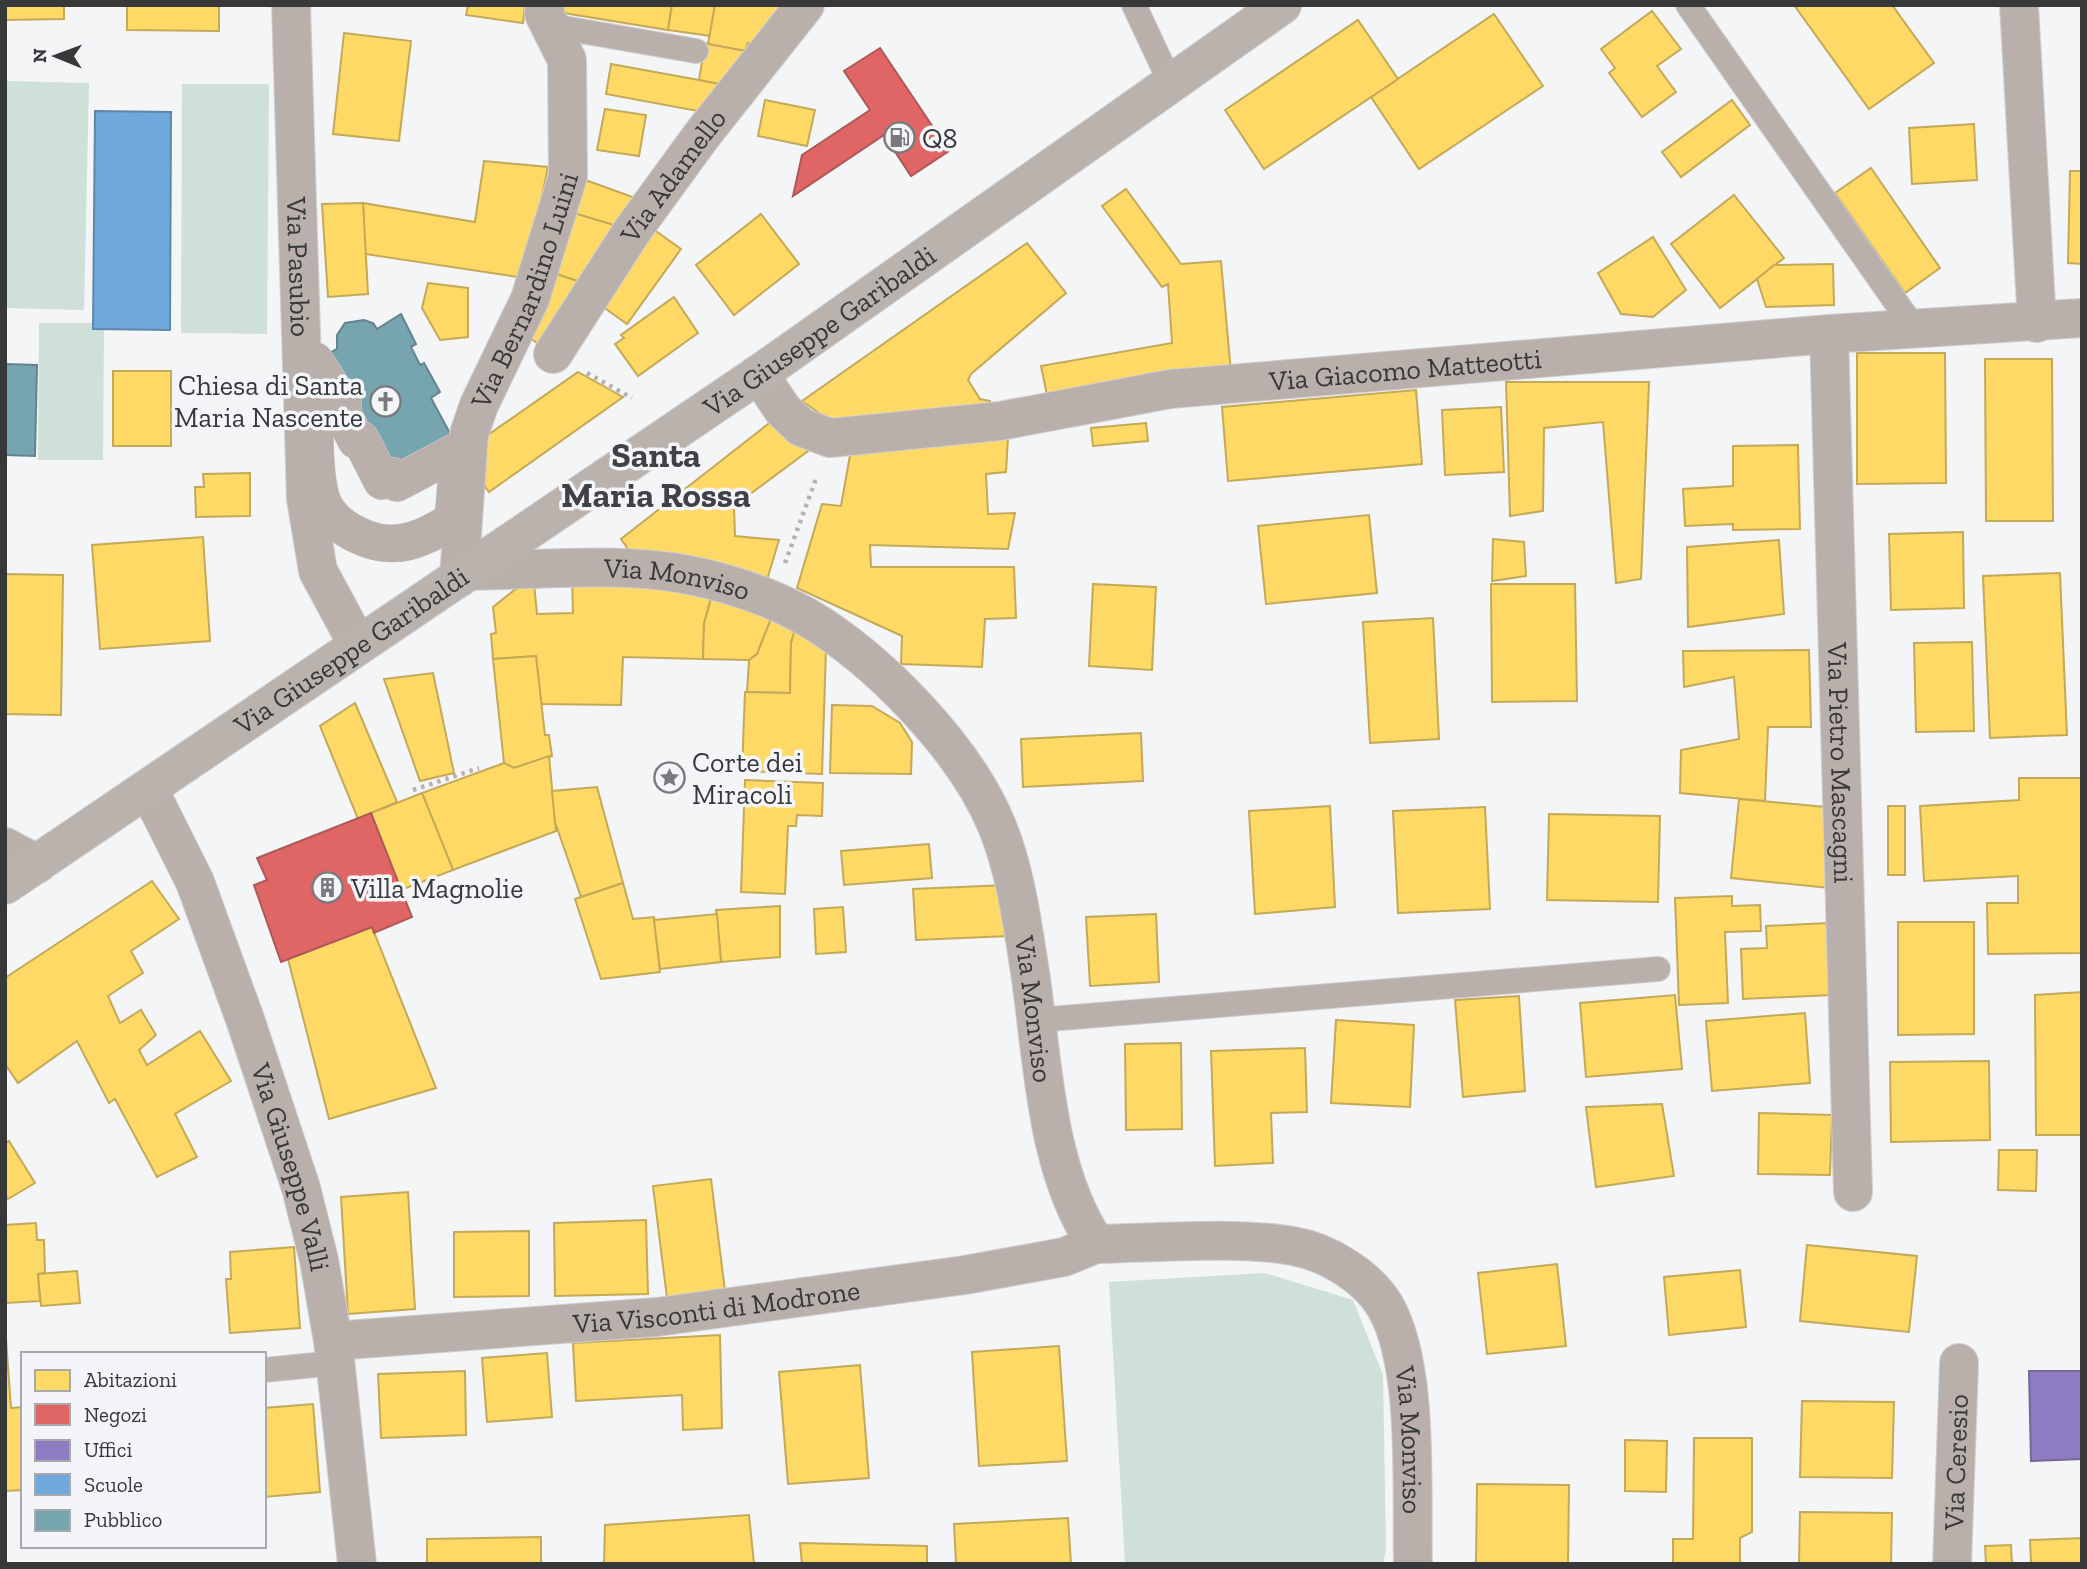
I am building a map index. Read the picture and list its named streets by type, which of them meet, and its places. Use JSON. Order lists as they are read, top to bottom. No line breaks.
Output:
{"streets":{"main road":["Via Giuseppe Garibaldi"],"street":["Via Adamello","Via Pasubio","Via Bernardino Luini","Via Giacomo Matteotti","Via Monviso","Via Pietro Mascagni","Via Giuseppe Valli","Via Visconti di Modrone","Via Ceresio"]},"crossings":[["Via Pasubio","Via Giuseppe Garibaldi"],["Via Bernardino Luini","Via Giuseppe Garibaldi"],["Via Bernardino Luini","Via Monviso"],["Via Giuseppe Garibaldi","Via Giacomo Matteotti"],["Via Giuseppe Garibaldi","Via Monviso"],["Via Giuseppe Garibaldi","Via Giuseppe Valli"],["Via Giacomo Matteotti","Via Pietro Mascagni"],["Via Monviso","Via Visconti di Modrone"],["Via Giuseppe Valli","Via Visconti di Modrone"]],"districts":["Santa Maria Rossa"],"places":{"fuel station":["Q8"],"church":["Chiesa di Santa Maria Nascente"],"place":["Corte dei Miracoli"],"building":["Villa Magnolie"]},"legend":["Abitazioni","Negozi","Uffici","Scuole","Pubblico"],"north":"left"}
